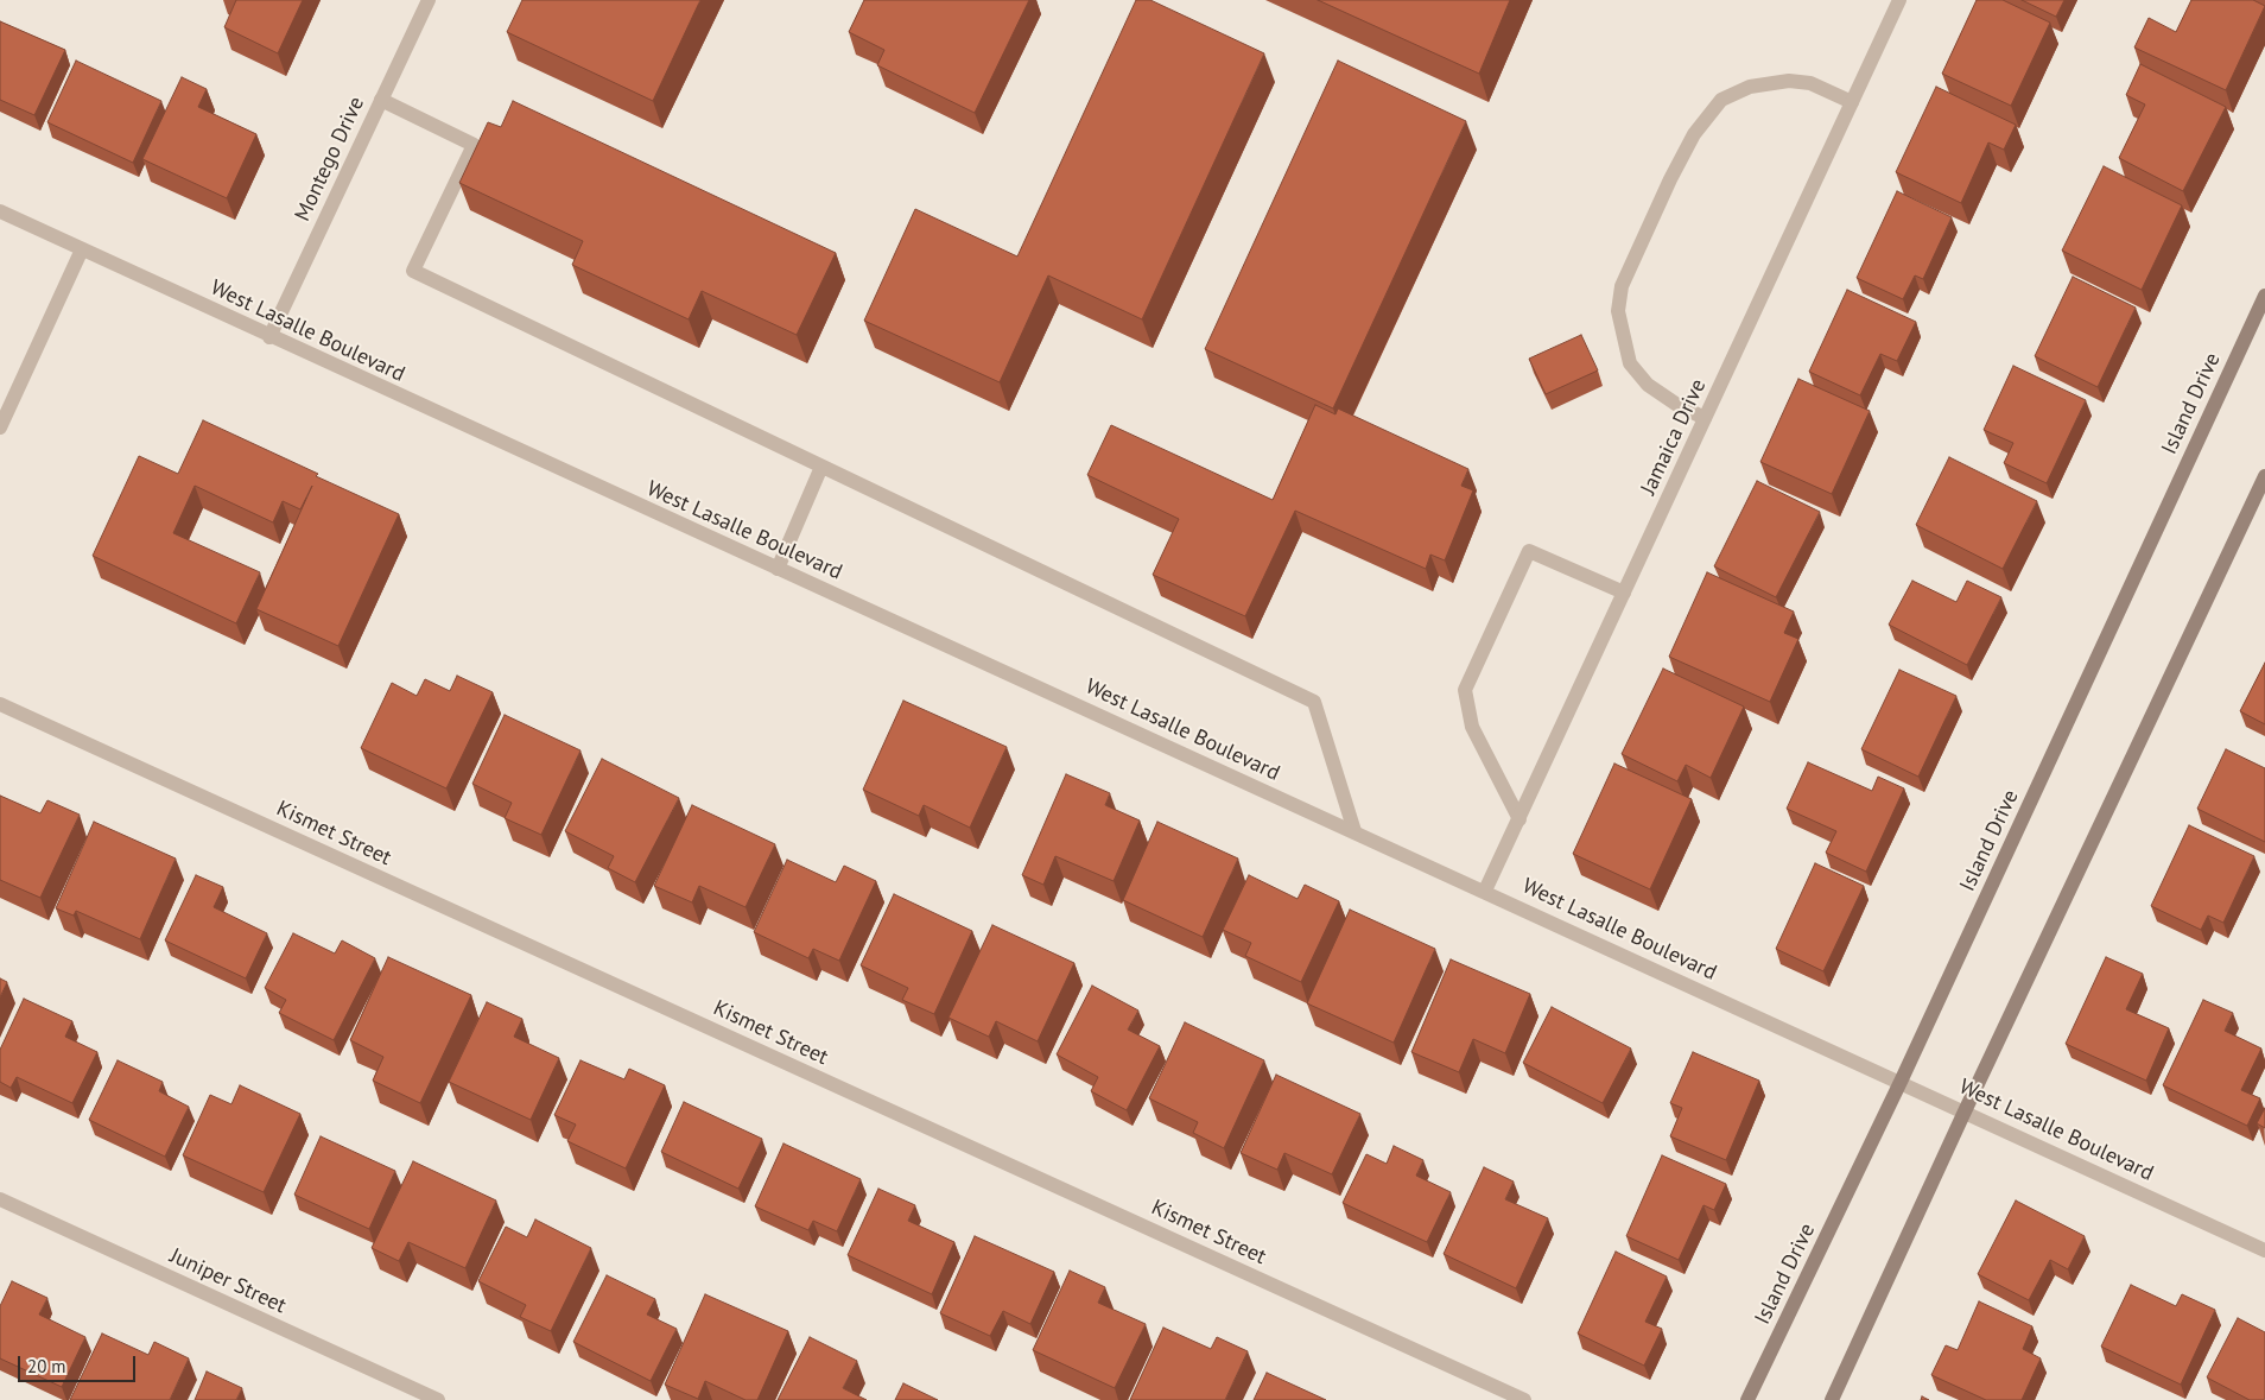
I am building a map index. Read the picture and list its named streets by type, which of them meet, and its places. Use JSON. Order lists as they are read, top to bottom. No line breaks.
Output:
{"streets":{"street":["Montego Drive","West Lasalle Boulevard","Island Drive","Jamaica Drive","Kismet Street","Juniper Street"]},"crossings":[["Montego Drive","West Lasalle Boulevard"],["West Lasalle Boulevard","Island Drive"],["West Lasalle Boulevard","Jamaica Drive"]],"scale_bar":"20 m"}
